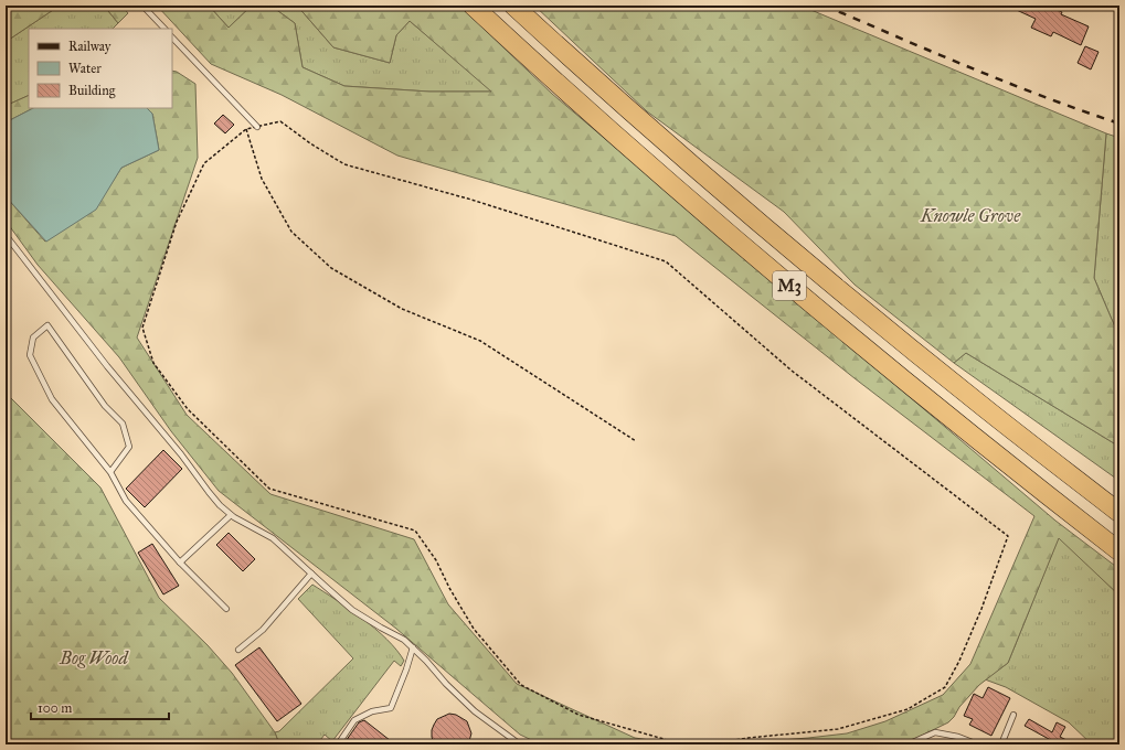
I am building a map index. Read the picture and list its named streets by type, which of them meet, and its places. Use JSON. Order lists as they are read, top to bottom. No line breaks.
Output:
{"streets":{"highway":["M3"]},"parks":["Knowle Grove","Bog Wood"],"legend":["Railway","Water","Building"],"scale_bar":"100 m"}
